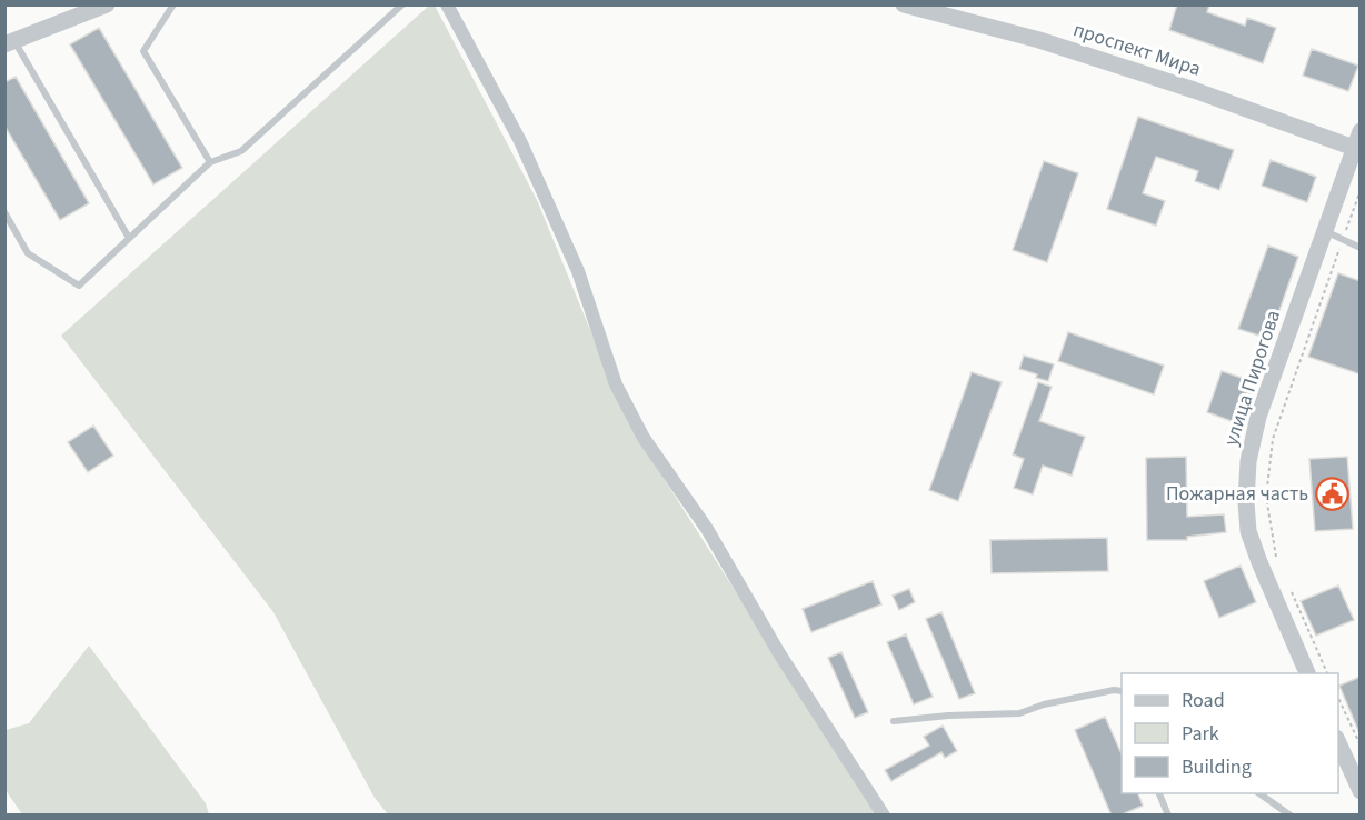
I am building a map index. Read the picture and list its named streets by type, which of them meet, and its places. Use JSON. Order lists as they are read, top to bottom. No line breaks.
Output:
{"streets":{"street":["проспект Мира","улица Пирогова"]},"crossings":[["проспект Мира","улица Пирогова"]],"places":{"public building":["Пожарная часть"]},"legend":["Road","Park","Building"]}
